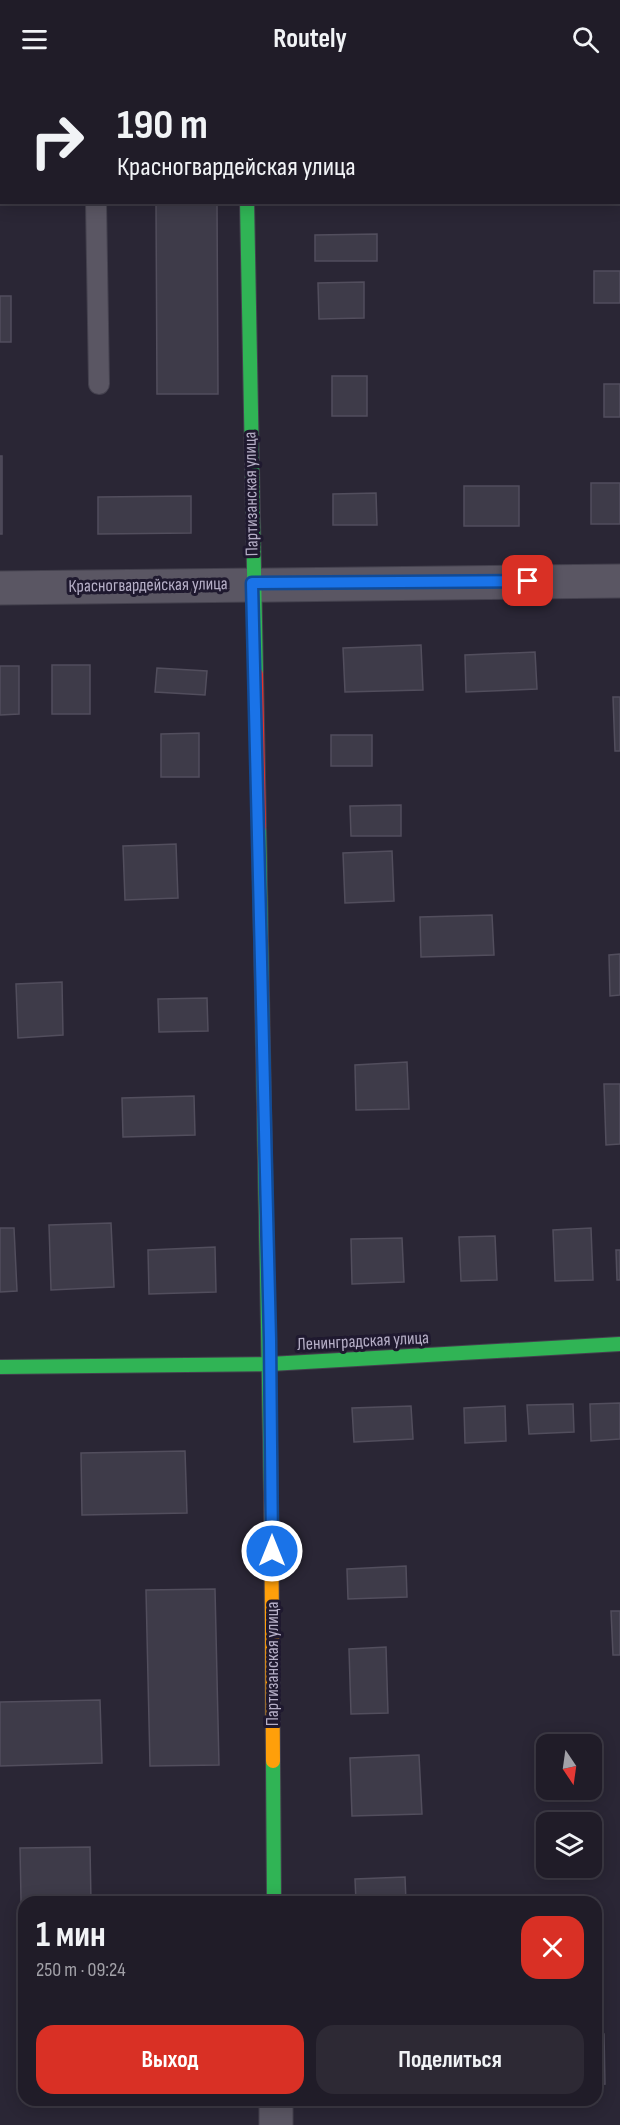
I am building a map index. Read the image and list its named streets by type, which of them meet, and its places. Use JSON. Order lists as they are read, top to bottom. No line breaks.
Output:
{"streets":{"street":["Партизанская улица","Красногвардейская улица","Ленинградская улица"]},"crossings":[["Партизанская улица","Красногвардейская улица"],["Партизанская улица","Ленинградская улица"]],"north":"bottom","page":{"header":"Routely","turn":["190 m","Красногвардейская улица"],"heading":["1 мин","250 m · 09:24"],"buttons":["Выход","Поделиться"]}}
